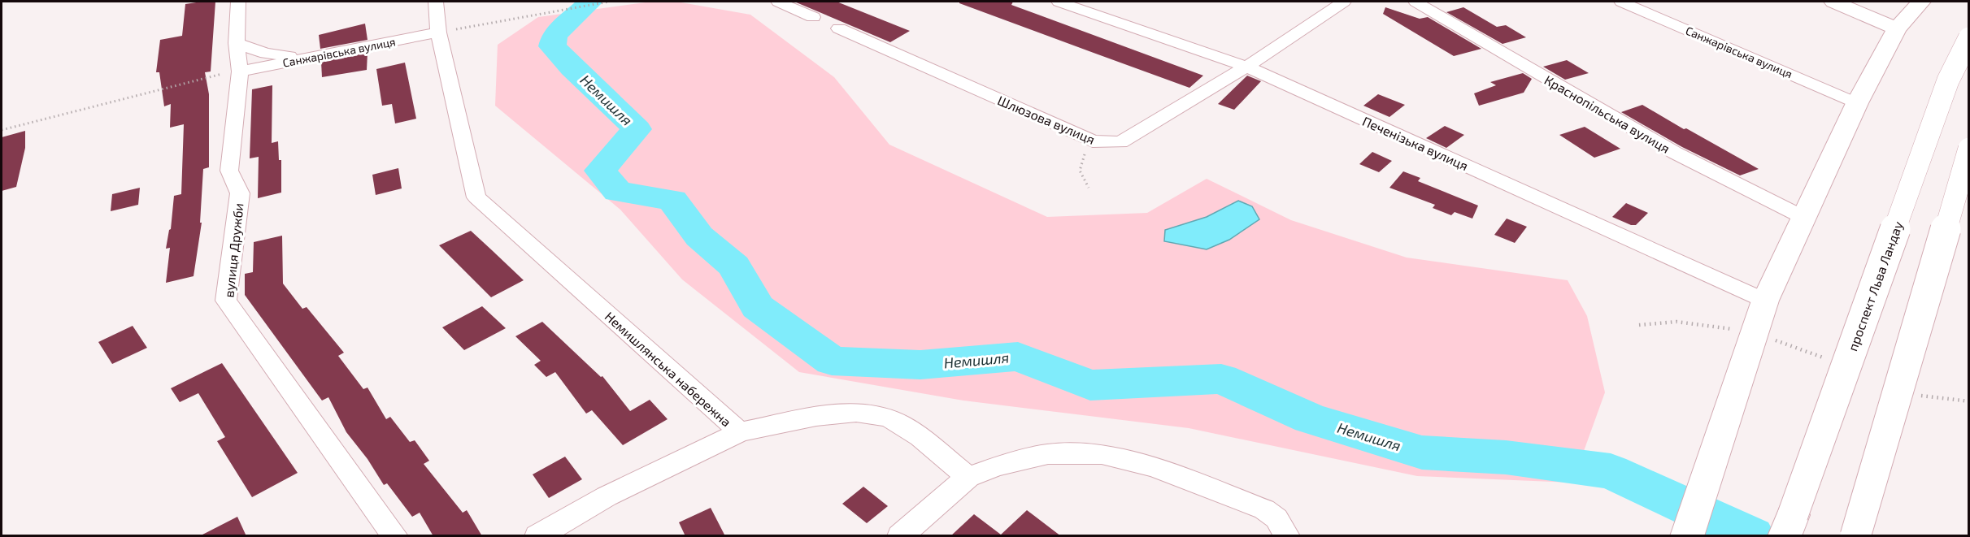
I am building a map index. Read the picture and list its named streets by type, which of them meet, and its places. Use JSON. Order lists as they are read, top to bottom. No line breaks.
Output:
{"streets":{"main road":["проспект Льва Ландау"],"street":["Санжарівська вулиця","Краснопільська вулиця","Шлюзова вулиця","Печенізька вулиця","вулиця Дружби","Немишлянська набережна"]},"crossings":[["Санжарівська вулиця","вулиця Дружби"],["Санжарівська вулиця","Немишлянська набережна"],["Шлюзова вулиця","Печенізька вулиця"]],"water":["Немишля"]}
